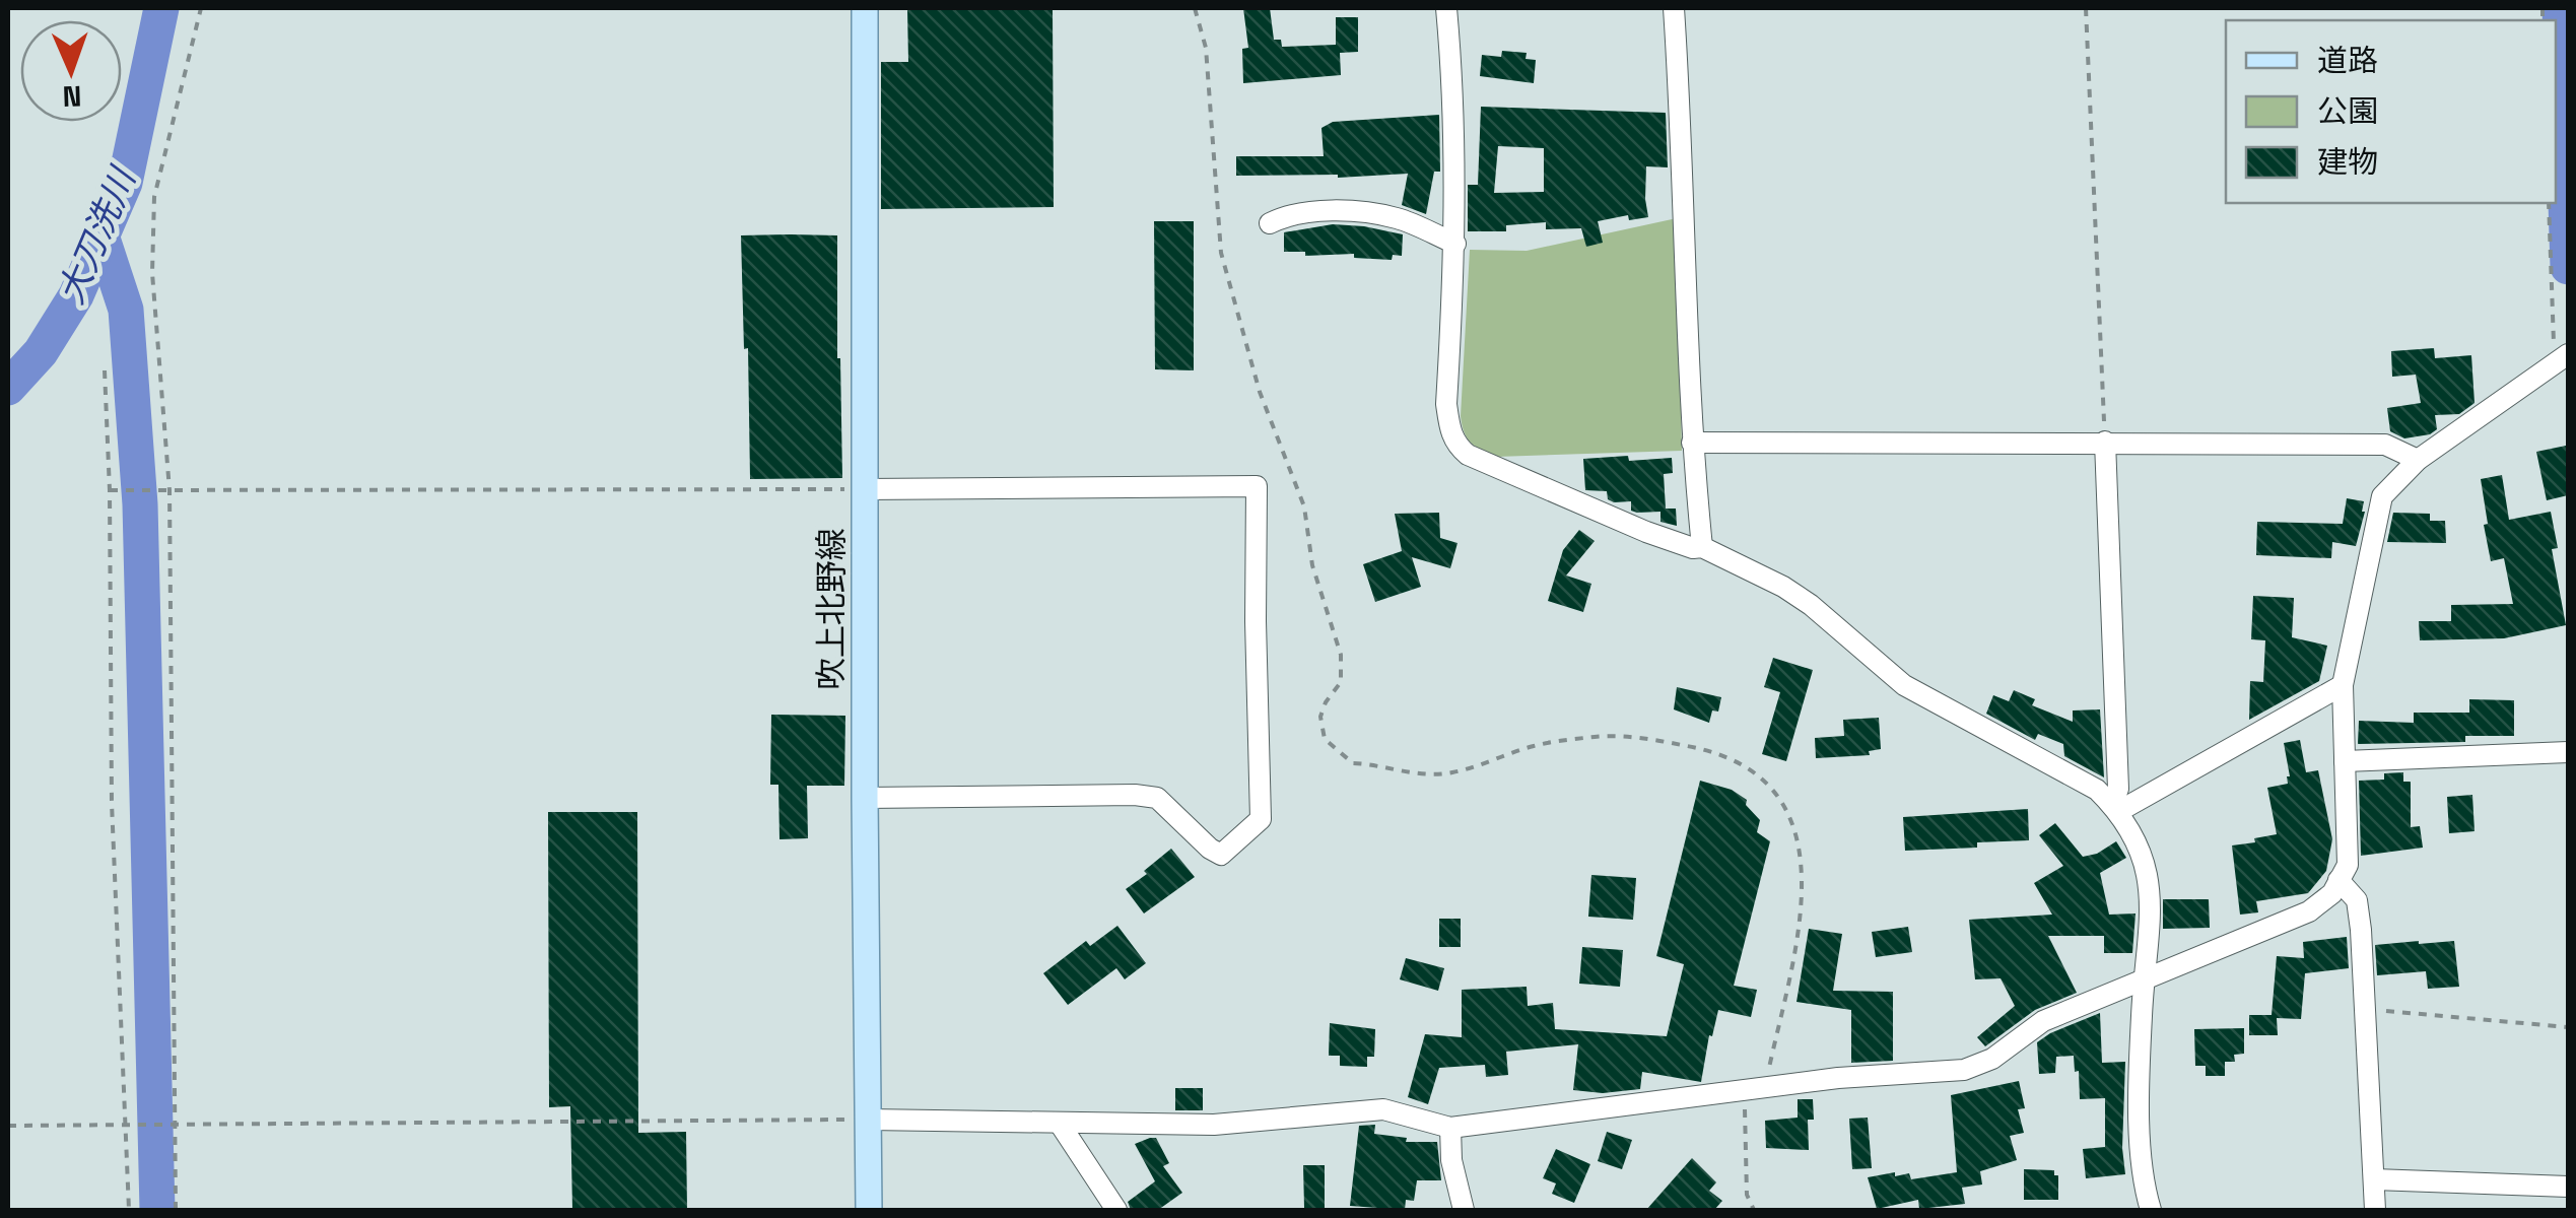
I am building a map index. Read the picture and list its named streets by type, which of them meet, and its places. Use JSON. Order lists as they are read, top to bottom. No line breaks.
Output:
{"streets":{"main road":["吹上北野線"]},"water":["大刀洗川"],"legend":["道路","公園","建物"],"north":"bottom"}
